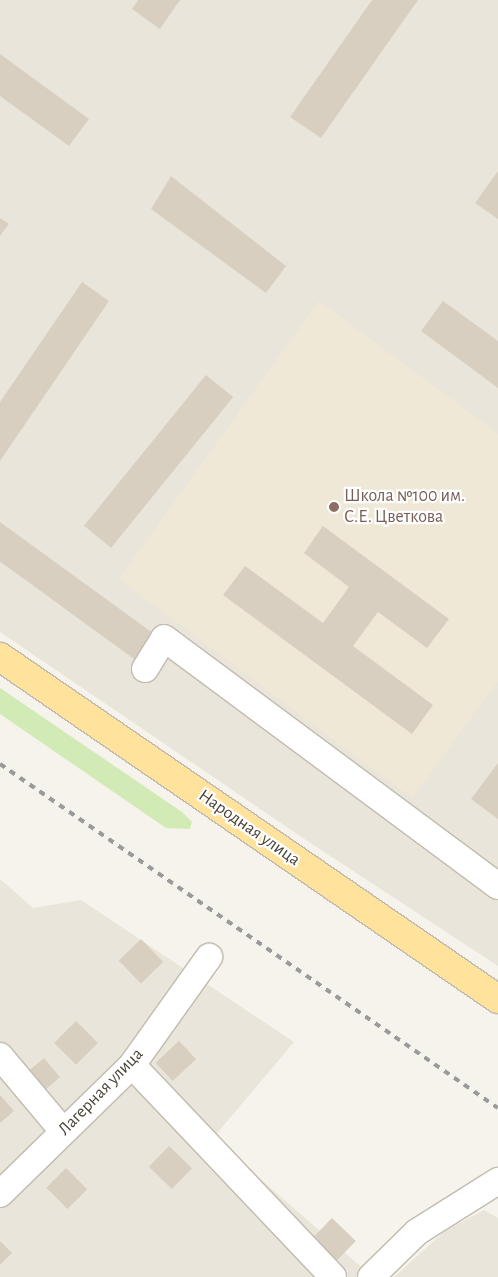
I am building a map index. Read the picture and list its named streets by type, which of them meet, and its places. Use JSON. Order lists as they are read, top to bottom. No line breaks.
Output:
{"streets":{"main road":["Народная улица"],"street":["Лагерная улица"]},"places":["Школа №100 им. С.Е. Цветкова"]}
